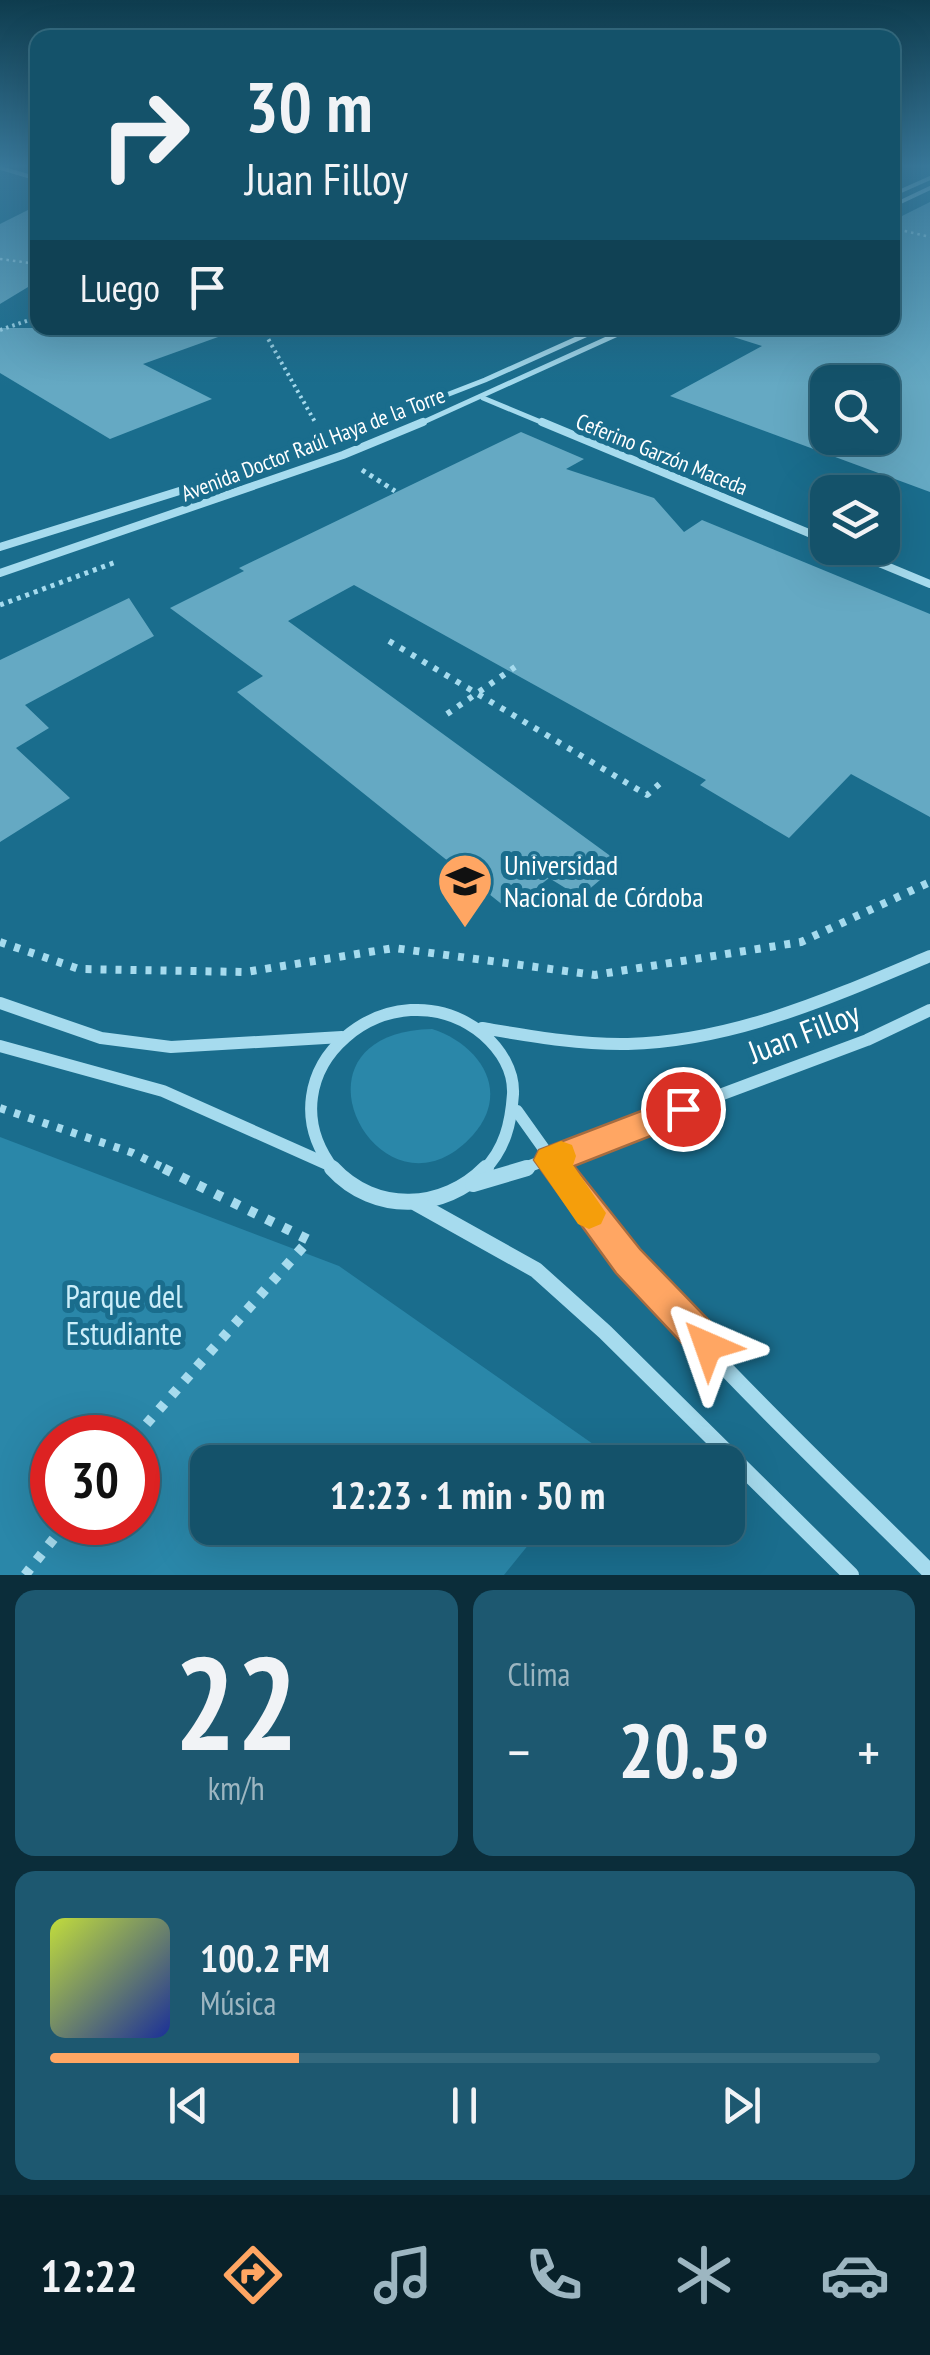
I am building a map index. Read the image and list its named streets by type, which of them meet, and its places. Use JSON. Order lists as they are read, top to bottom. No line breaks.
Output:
{"streets":{"street":["Avenida Doctor Raúl Haya de la Torre","Ceferino Garzón Maceda","Juan Filloy"]},"crossings":[["Avenida Doctor Raúl Haya de la Torre","Ceferino Garzón Maceda"]],"parks":["Parque del Estudiante"],"places":{"school or university":["Universidad Nacional de Córdoba"]},"page":{"turn":["30 m","Juan Filloy"],"then":"Luego","limit":"30","trip":"12:23 · 1 min · 50 m","tile":[["22","km/h"],"Clima"],"heat":["−","20.5°","+"],"song":["100.2 FM","Música"],"tabs":"12:22"}}
